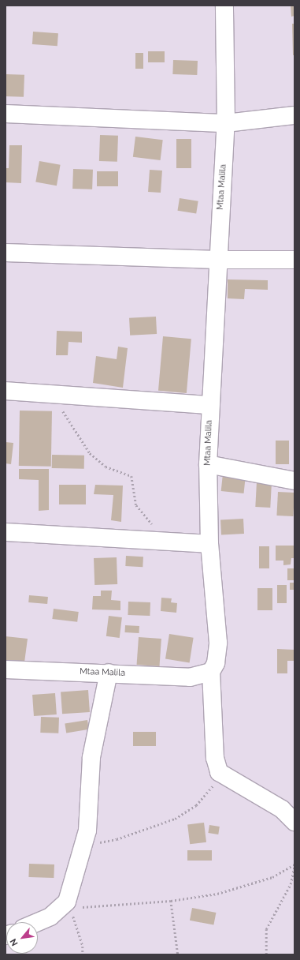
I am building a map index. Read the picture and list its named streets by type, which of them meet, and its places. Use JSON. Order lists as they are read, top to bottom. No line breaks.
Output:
{"streets":{"street":["Mtaa Malila"]},"north":"bottom left"}
